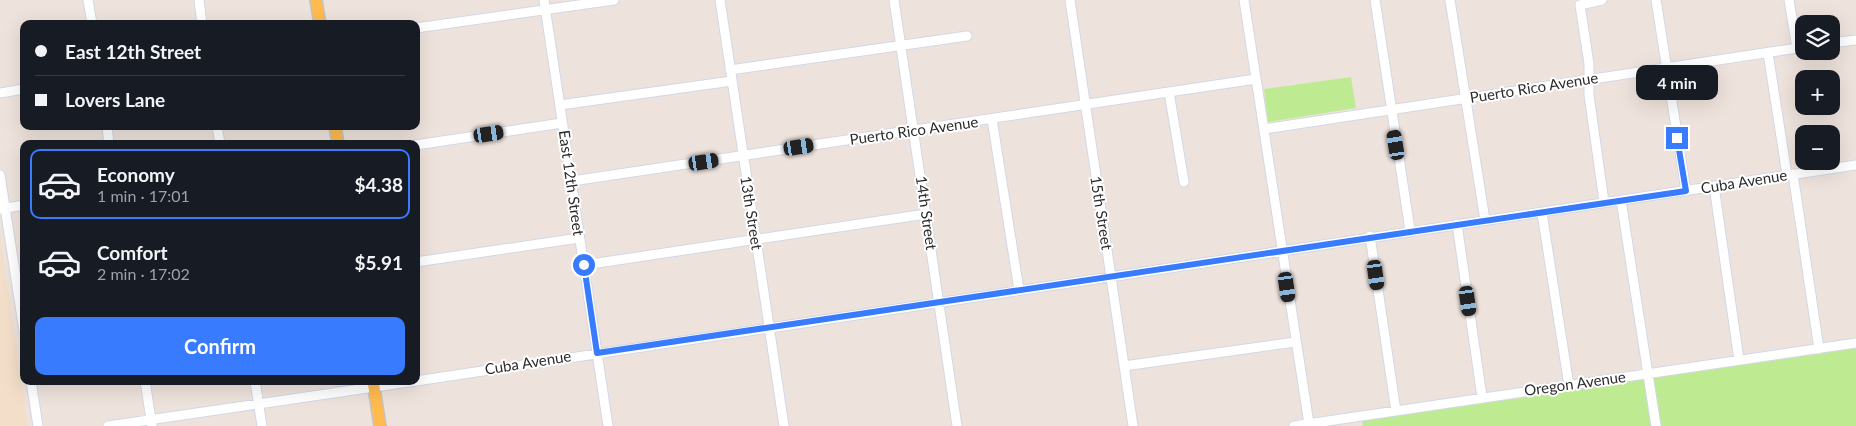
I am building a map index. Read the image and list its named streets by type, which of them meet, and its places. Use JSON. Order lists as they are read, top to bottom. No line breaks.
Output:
{"streets":{"street":["Puerto Rico Avenue","Cuba Avenue","East 12th Street","13th Street","14th Street","15th Street","Oregon Avenue"]},"crossings":[["Puerto Rico Avenue","East 12th Street"],["Puerto Rico Avenue","13th Street"],["Puerto Rico Avenue","14th Street"],["Puerto Rico Avenue","15th Street"],["Cuba Avenue","East 12th Street"],["Cuba Avenue","13th Street"],["Cuba Avenue","14th Street"],["Cuba Avenue","15th Street"]],"page":{"map_buttons":["+","−"],"banner":["East 12th Street","Lovers Lane"],"bubble":"4 min","list":[{"name":"Economy","note":"1 min · 17:01","value":"$4.38"},{"name":"Comfort","note":"2 min · 17:02","value":"$5.91"}],"buttons":"Confirm"}}
